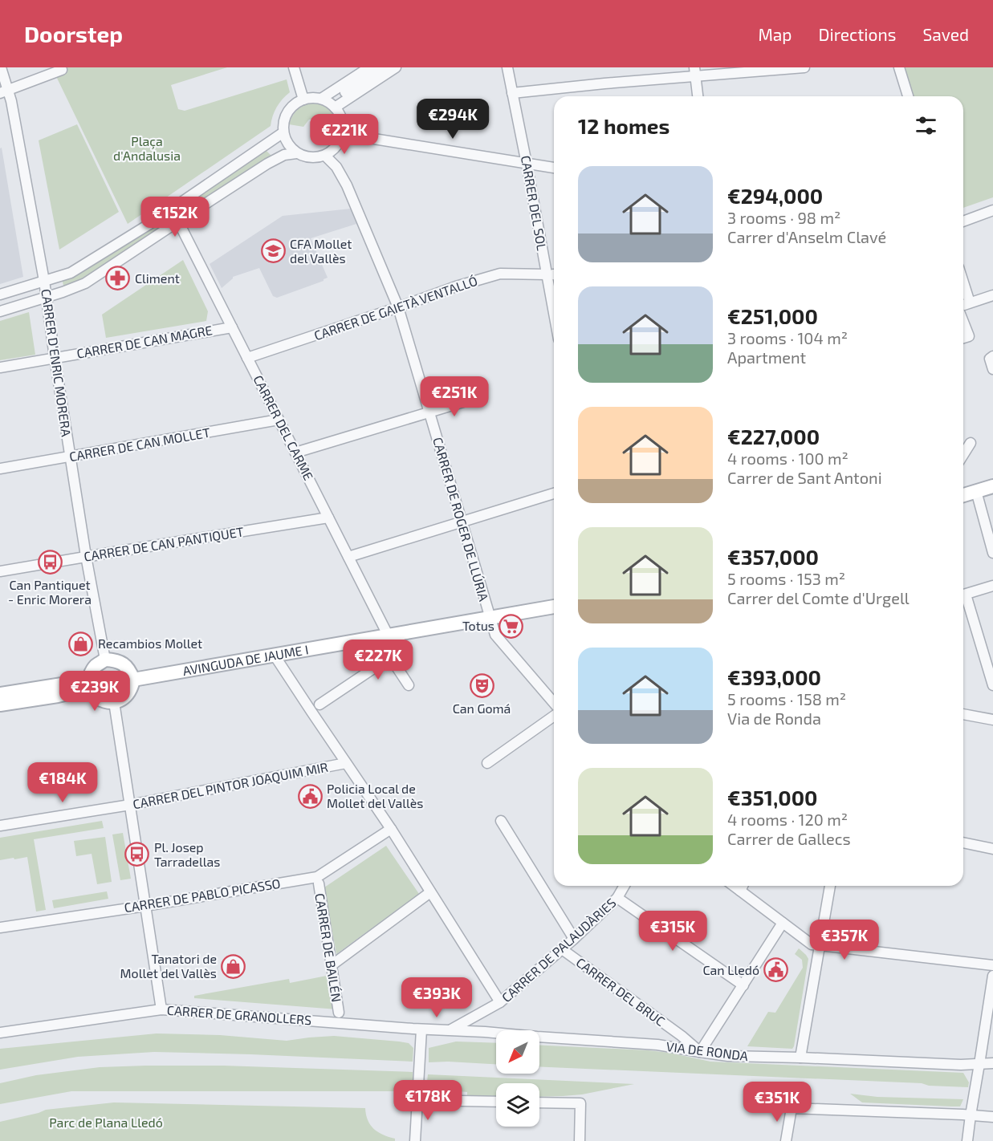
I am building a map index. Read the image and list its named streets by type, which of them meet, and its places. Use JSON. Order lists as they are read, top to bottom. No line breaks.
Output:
{"streets":{"street":["CARRER DEL SOL","CARRER DE GAIETÀ VENTALLÓ","CARRER DE CAN MAGRE","CARRER D'ENRIC MORERA","CARRER DEL CARME","CARRER DE CAN MOLLET","CARRER DE ROGER DE LLÚRIA","CARRER DE CAN PANTIQUET","AVINGUDA DE JAUME I","CARRER DEL PINTOR JOAQUIM MIR","CARRER DE PABLO PICASSO","CARRER DE BAILÉN","CARRER DE PALAUDÀRIES","CARRER DEL BRUC","CARRER DE GRANOLLERS","VIA DE RONDA"]},"crossings":[["CARRER DEL SOL","CARRER DE GAIETÀ VENTALLÓ"],["CARRER DE GAIETÀ VENTALLÓ","CARRER DEL CARME"],["CARRER DE GAIETÀ VENTALLÓ","CARRER DE ROGER DE LLÚRIA"],["CARRER DE CAN MAGRE","CARRER D'ENRIC MORERA"],["CARRER DE CAN MAGRE","CARRER DEL CARME"],["CARRER D'ENRIC MORERA","CARRER DE CAN MOLLET"],["CARRER D'ENRIC MORERA","CARRER DE CAN PANTIQUET"],["CARRER D'ENRIC MORERA","AVINGUDA DE JAUME I"],["CARRER DEL CARME","CARRER DE CAN MOLLET"],["CARRER DEL CARME","CARRER DE CAN PANTIQUET"],["CARRER DEL CARME","AVINGUDA DE JAUME I"],["CARRER DE ROGER DE LLÚRIA","AVINGUDA DE JAUME I"],["CARRER DE PALAUDÀRIES","CARRER DEL BRUC"],["CARRER DE PALAUDÀRIES","VIA DE RONDA"],["CARRER DEL BRUC","VIA DE RONDA"],["CARRER DE GRANOLLERS","VIA DE RONDA"]],"parks":["Plaça d'Andalusia","Parc de Plana Lledó"],"places":{"school or university":["CFA Mollet del Vallès"],"pharmacy":["Climent"],"bus stop":["Can Pantiquet - Enric Morera","Pl. Josep Tarradellas"],"supermarket":["Totus"],"shop":["Recambios Mollet","Tanatori de Mollet del Vallès"],"theatre":["Can Gomá"],"public building":["Policia Local de Mollet del Vallès","Can Lledó"]},"north":"bottom left","page":{"header":"Doorstep","nav":["Map","Directions","Saved"],"heading":"12 homes","price":["€294K","€221K","€152K","€251K","€227K","€239K","€184K","€315K","€357K","€393K","€178K","€351K"],"list":[{"name":"€294,000","note":"3 rooms · 98 m² · Carrer d'Anselm Clavé"},{"name":"€251,000","note":"3 rooms · 104 m² · Apartment"},{"name":"€227,000","note":"4 rooms · 100 m² · Carrer de Sant Antoni"},{"name":"€357,000","note":"5 rooms · 153 m² · Carrer del Comte d'Urgell"},{"name":"€393,000","note":"5 rooms · 158 m² · Via de Ronda"},{"name":"€351,000","note":"4 rooms · 120 m² · Carrer de Gallecs"}]}}
